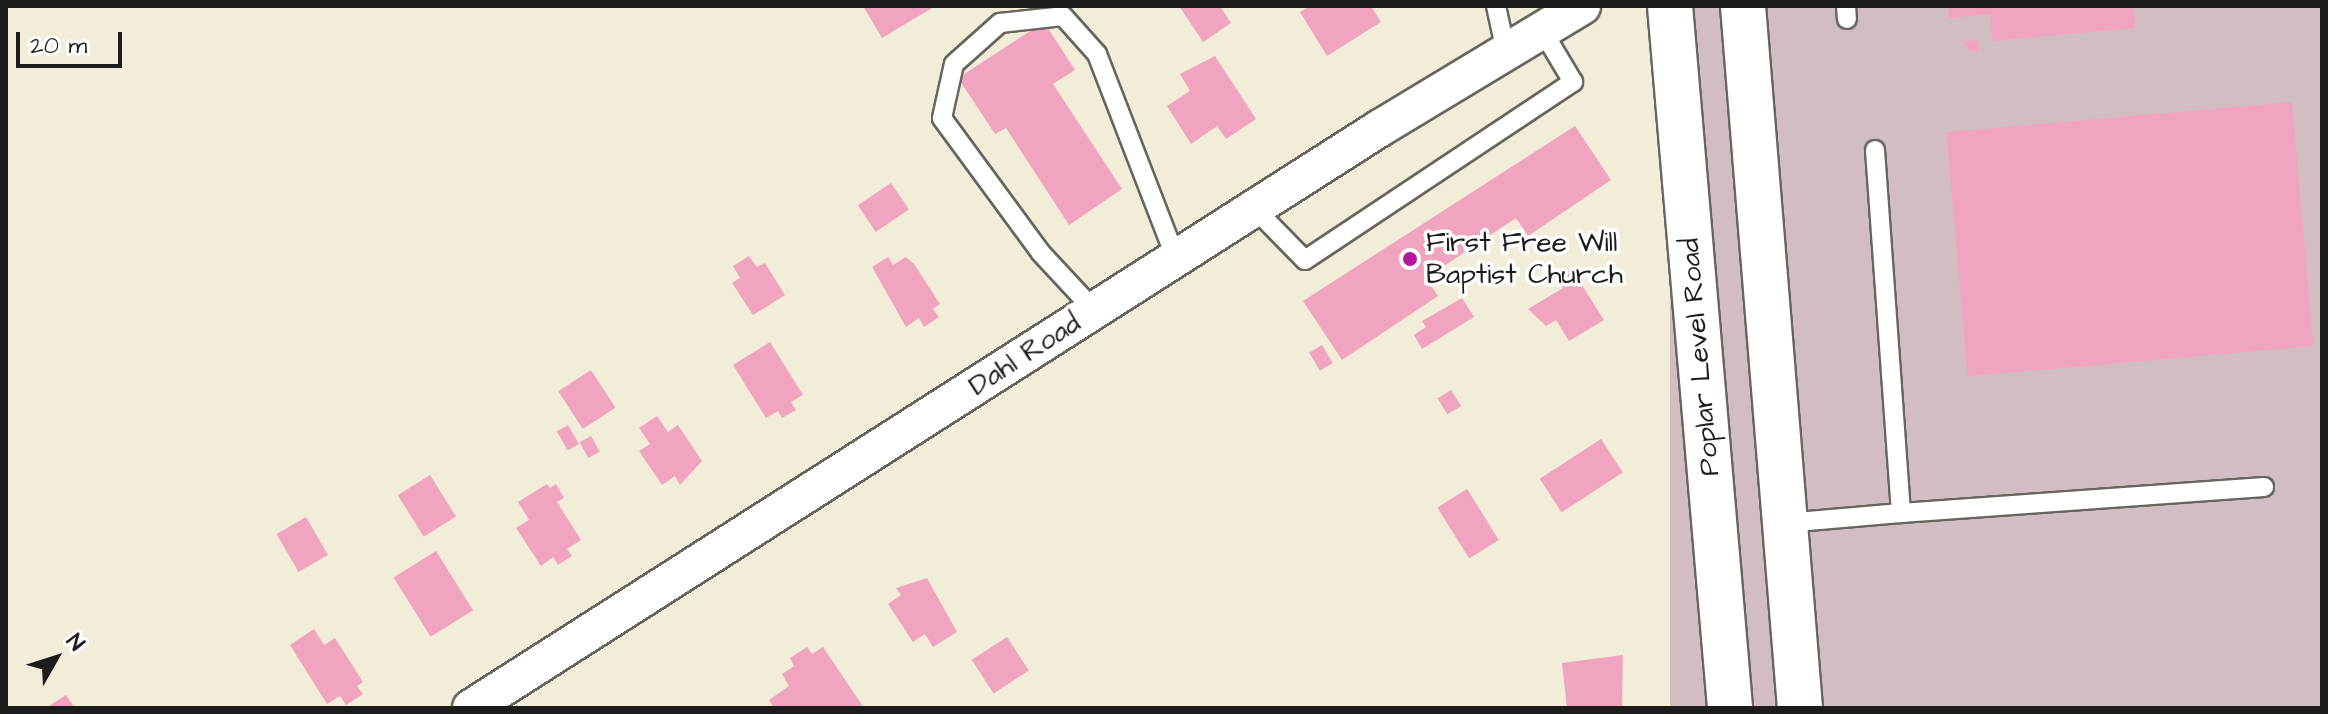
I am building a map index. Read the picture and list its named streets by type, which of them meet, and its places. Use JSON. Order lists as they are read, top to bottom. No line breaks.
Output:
{"streets":{"main road":["Poplar Level Road"],"street":["Dahl Road"]},"places":["First Free Will Baptist Church"],"scale_bar":"20 m","north":"top right"}
